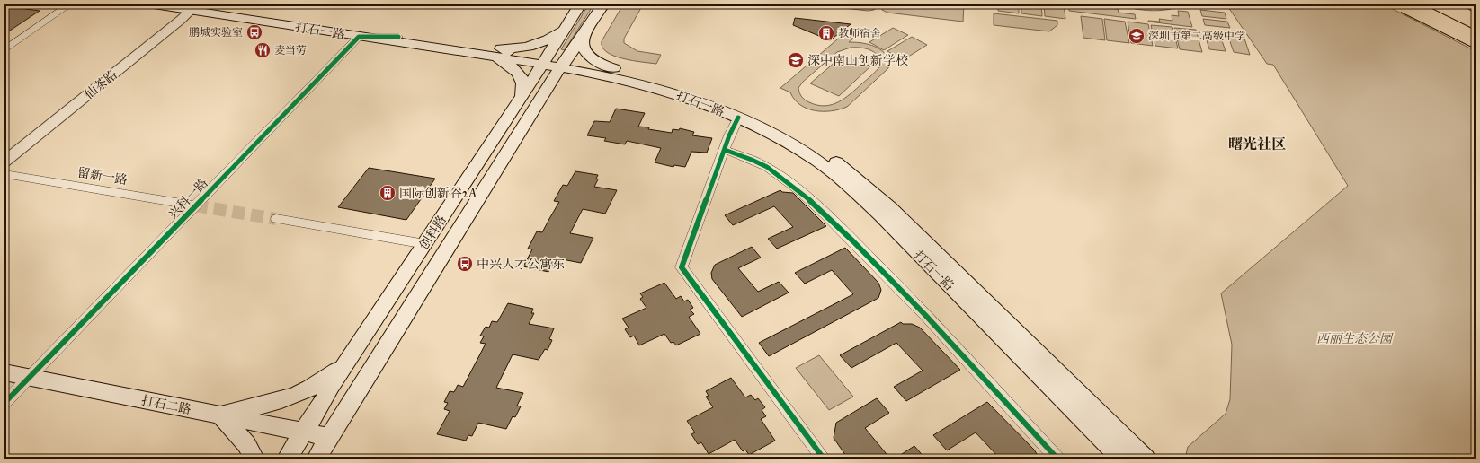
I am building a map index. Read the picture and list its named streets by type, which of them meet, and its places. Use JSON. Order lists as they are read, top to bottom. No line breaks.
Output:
{"streets":{"main road":["打石一路","创科路","打石二路"],"street":["仙茶路","留新一路","兴科一路"]},"crossings":[["打石一路","仙茶路"],["打石一路","兴科一路"],["打石一路","创科路"],["留新一路","兴科一路"],["兴科一路","打石二路"],["创科路","打石二路"]],"districts":["曙光社区"],"parks":["西丽生态公园"],"places":{"bus stop":["鹏城实验室","中兴人才公寓东"],"building":["教师宿舍","国际创新谷2A"],"school or university":["深圳市第二高级中学","深中南山创新学校"],"restaurant":["麦当劳"]}}
